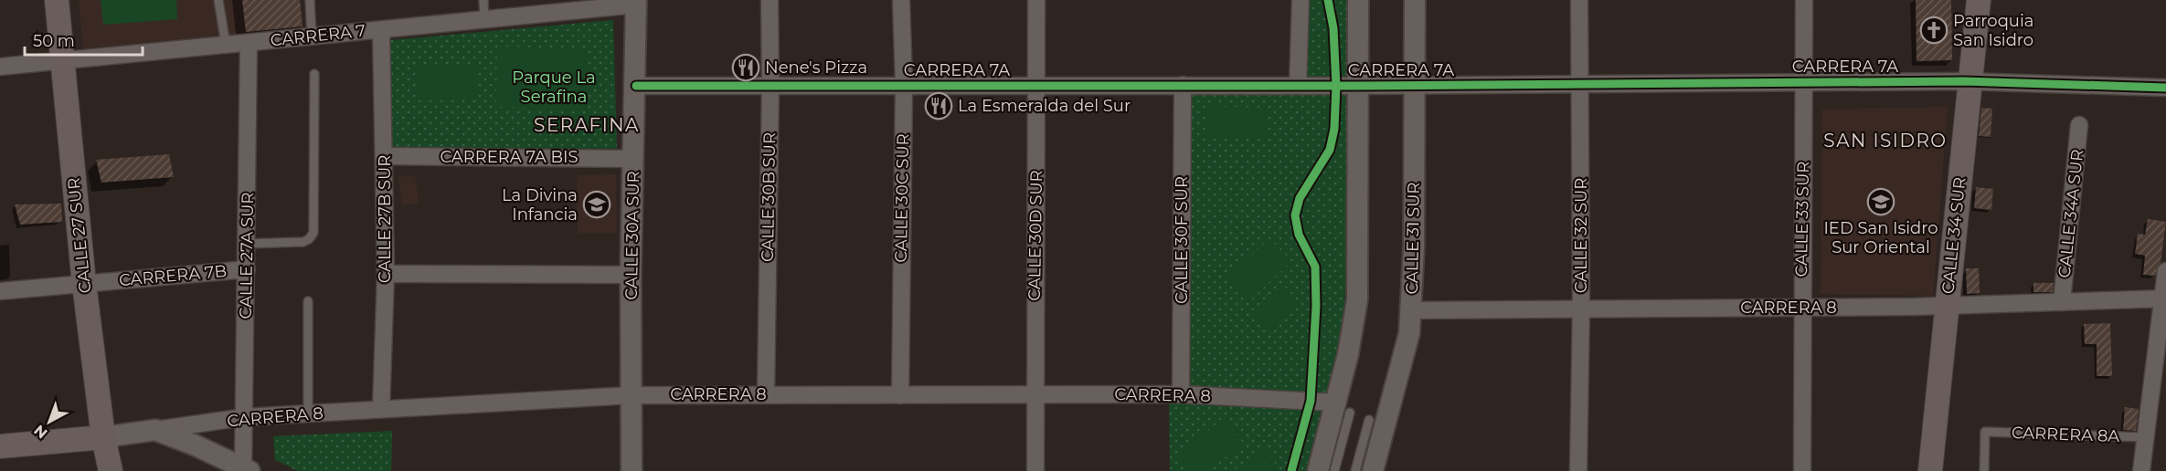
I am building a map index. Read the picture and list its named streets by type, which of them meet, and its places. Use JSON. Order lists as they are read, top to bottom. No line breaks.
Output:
{"streets":{"main road":["CALLE 27 SUR","CALLE 34 SUR"],"street":["CARRERA 7","CARRERA 7A","CARRERA 7A BIS","CALLE 30B SUR","CALLE 30C SUR","CALLE 34A SUR","CALLE 27B SUR","CALLE 33 SUR","CALLE 30A SUR","CALLE 30D SUR","CALLE 32 SUR","CALLE 31 SUR","CALLE 30F SUR","CALLE 27A SUR","CARRERA 7B","CARRERA 8"],"lane":["CARRERA 8A"]},"crossings":[["CARRERA 7","CALLE 27B SUR"],["CARRERA 7","CALLE 27 SUR"],["CARRERA 7","CALLE 30A SUR"],["CARRERA 7","CALLE 27A SUR"],["CARRERA 7A","CALLE 30B SUR"],["CARRERA 7A","CALLE 30C SUR"],["CARRERA 7A","CALLE 33 SUR"],["CARRERA 7A","CALLE 30A SUR"],["CARRERA 7A","CALLE 30D SUR"],["CARRERA 7A","CALLE 32 SUR"],["CARRERA 7A","CALLE 34 SUR"],["CARRERA 7A","CALLE 31 SUR"],["CARRERA 7A","CALLE 30F SUR"],["CARRERA 7A BIS","CALLE 27B SUR"],["CARRERA 7A BIS","CALLE 30A SUR"],["CALLE 30B SUR","CARRERA 8"],["CALLE 30C SUR","CARRERA 8"],["CALLE 34A SUR","CARRERA 8"],["CALLE 27B SUR","CARRERA 8"],["CALLE 33 SUR","CARRERA 8"],["CALLE 27 SUR","CARRERA 7B"],["CALLE 27 SUR","CARRERA 8"],["CALLE 30A SUR","CARRERA 8"],["CALLE 30D SUR","CARRERA 8"],["CALLE 32 SUR","CARRERA 8"],["CALLE 34 SUR","CARRERA 8"],["CALLE 31 SUR","CARRERA 8"],["CALLE 30F SUR","CARRERA 8"],["CALLE 27A SUR","CARRERA 7B"],["CALLE 27A SUR","CARRERA 8"]],"districts":["SERAFINA","SAN ISIDRO"],"parks":["Parque La Serafina"],"places":{"church":["Parroquia San Isidro"],"restaurant":["Nene's Pizza","La Esmeralda del Sur"],"school or university":["IED San Isidro Sur Oriental","La Divina Infancia"]},"scale_bar":"50 m","north":"bottom left"}
